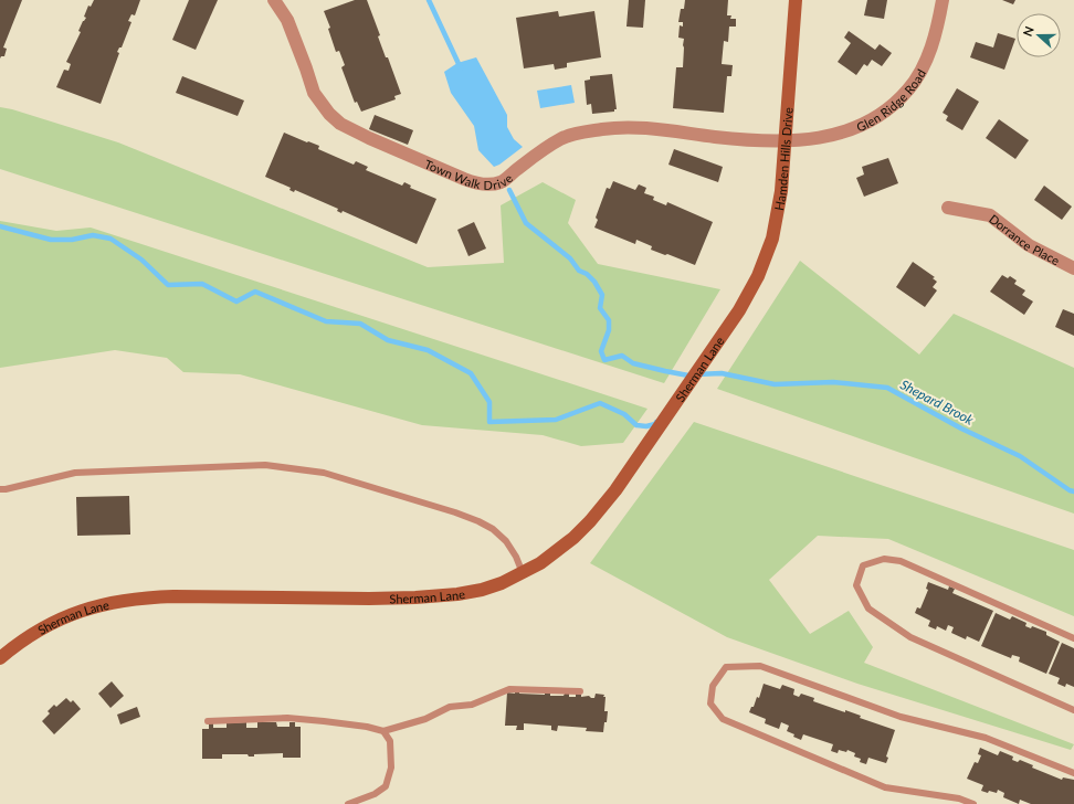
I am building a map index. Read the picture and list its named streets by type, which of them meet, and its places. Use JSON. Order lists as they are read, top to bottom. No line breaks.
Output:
{"streets":{"street":["Glen Ridge Road","Hamden Hills Drive","Town Walk Drive","Dorrance Place","Sherman Lane"]},"crossings":[["Glen Ridge Road","Hamden Hills Drive"],["Glen Ridge Road","Town Walk Drive"],["Hamden Hills Drive","Town Walk Drive"],["Hamden Hills Drive","Sherman Lane"]],"water":["Shepard Brook"],"north":"left"}
